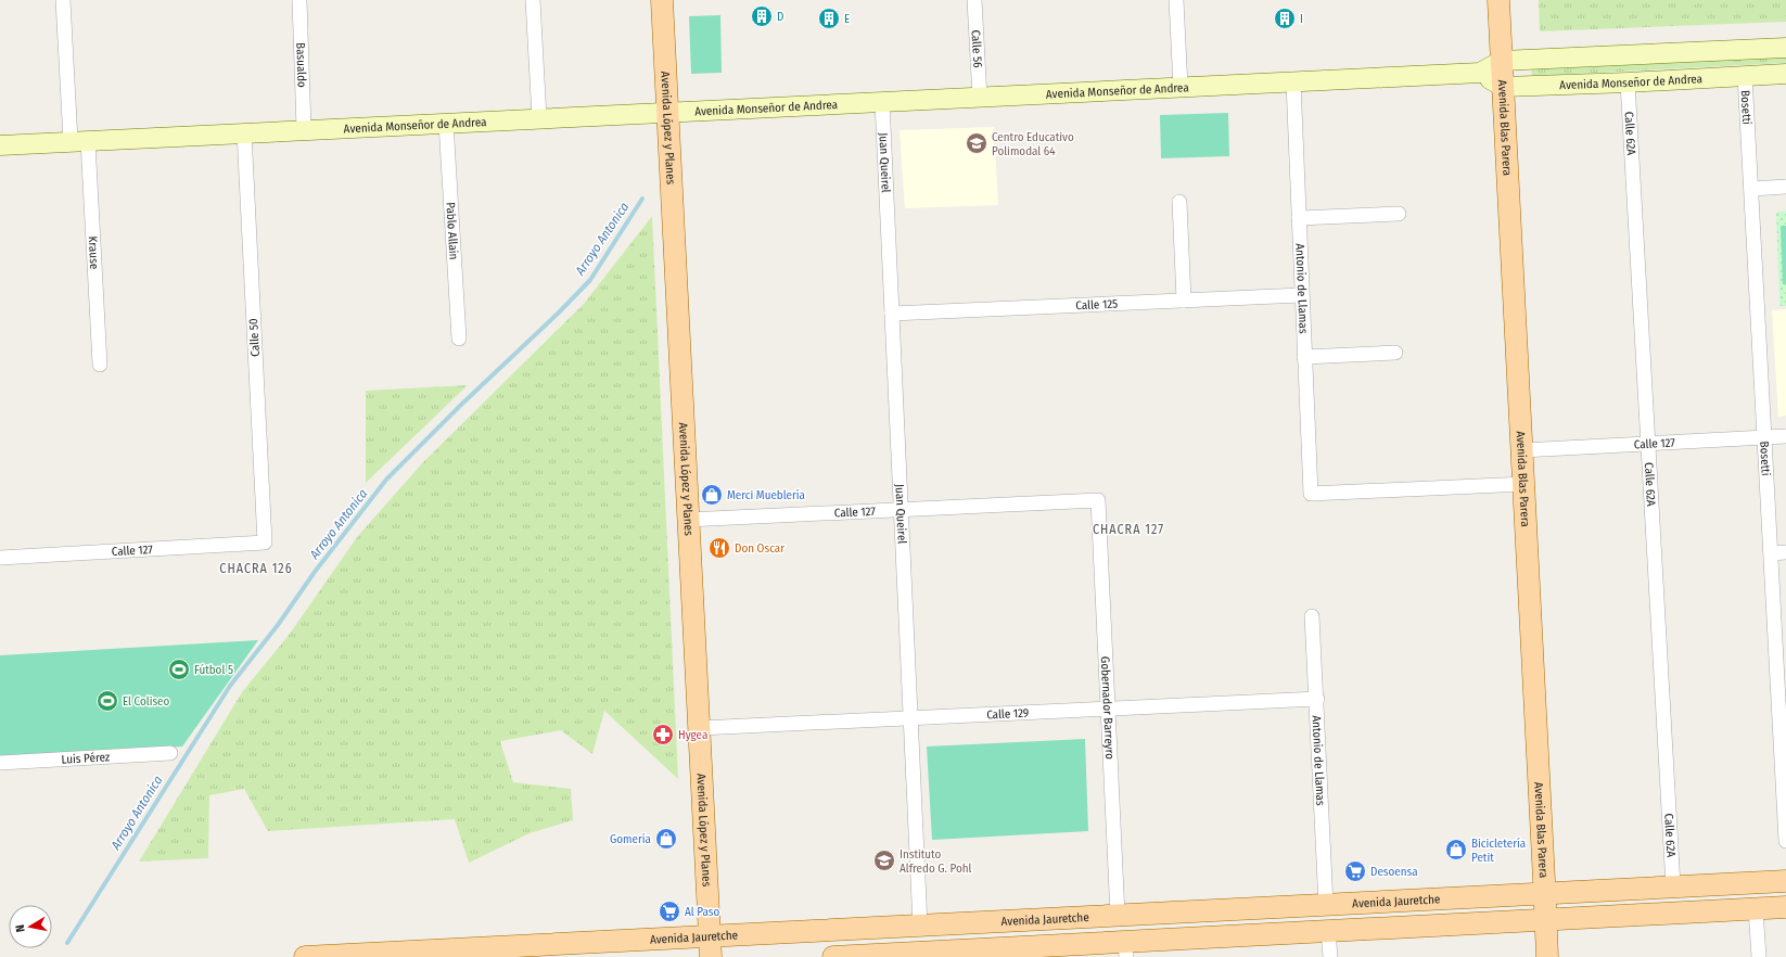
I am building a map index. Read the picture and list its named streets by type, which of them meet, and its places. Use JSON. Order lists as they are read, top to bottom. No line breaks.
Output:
{"streets":{"main road":["Avenida Monseñor de Andrea","Avenida López y Planes","Avenida Blas Parera","Avenida Jauretche"],"street":["Calle 56","Basualdo","Bosetti","Calle 62A","Juan Queirel","Pablo Allain","Krause","Antonio de Llamas","Calle 125","Calle 50","Calle 127","Gobernador Barreyro","Calle 129","Luis Pérez"]},"crossings":[["Calle 56","Avenida Monseñor de Andrea"],["Basualdo","Avenida Monseñor de Andrea"],["Avenida Monseñor de Andrea","Bosetti"],["Avenida Monseñor de Andrea","Avenida López y Planes"],["Avenida Monseñor de Andrea","Avenida Blas Parera"],["Avenida Monseñor de Andrea","Calle 62A"],["Avenida Monseñor de Andrea","Juan Queirel"],["Avenida Monseñor de Andrea","Pablo Allain"],["Avenida Monseñor de Andrea","Krause"],["Avenida Monseñor de Andrea","Antonio de Llamas"],["Avenida Monseñor de Andrea","Calle 50"],["Bosetti","Calle 127"],["Avenida López y Planes","Calle 127"],["Avenida López y Planes","Calle 129"],["Avenida López y Planes","Avenida Jauretche"],["Avenida Blas Parera","Antonio de Llamas"],["Avenida Blas Parera","Calle 127"],["Avenida Blas Parera","Avenida Jauretche"],["Calle 62A","Calle 127"],["Calle 62A","Avenida Jauretche"],["Juan Queirel","Calle 125"],["Juan Queirel","Calle 127"],["Juan Queirel","Calle 129"],["Juan Queirel","Avenida Jauretche"],["Antonio de Llamas","Calle 125"],["Antonio de Llamas","Calle 129"],["Antonio de Llamas","Avenida Jauretche"],["Calle 50","Calle 127"],["Calle 127","Gobernador Barreyro"],["Gobernador Barreyro","Calle 129"],["Gobernador Barreyro","Avenida Jauretche"]],"districts":["CHACRA 127","CHACRA 126"],"water":["Arroyo Antonica"],"places":{"building":["D","E","I"],"school or university":["Centro Educativo Polimodal 64","Instituto Alfredo G. Pohl"],"shop":["Merci Mueblería","Gomería","Bicicletería Petit"],"restaurant":["Don Oscar"],"sports":["Fútbol 5","El Coliseo"],"pharmacy":["Hygea"],"supermarket":["Desoensa","Al Paso"]},"north":"left"}
